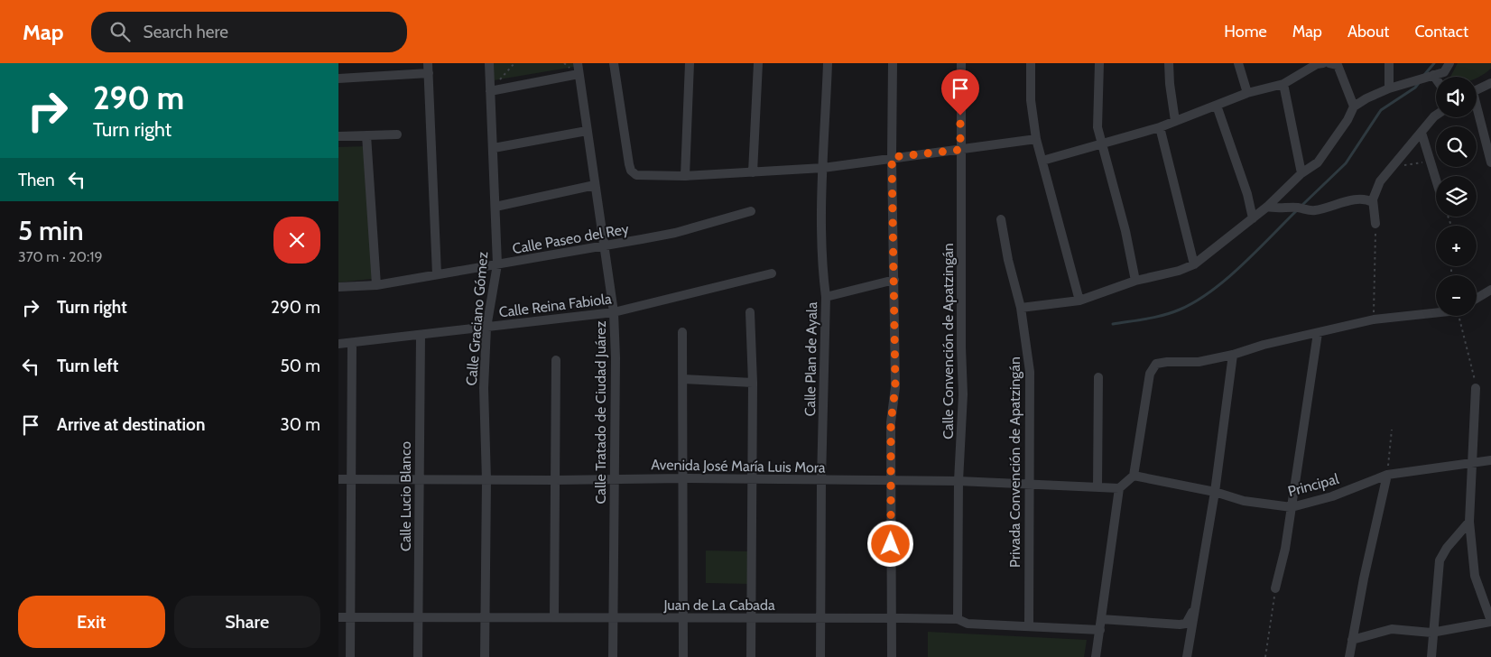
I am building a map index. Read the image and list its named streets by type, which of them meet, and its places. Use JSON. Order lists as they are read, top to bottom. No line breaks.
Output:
{"streets":{"street":["Calle Paseo del Rey","Calle Reina Fabiola","Calle Graciano Gómez","Calle Convención de Apatzingán","Calle Plan de Ayala","Calle Tratado de Ciudad Juárez","Privada Convención de Apatzingán","Avenida José María Luis Mora","Principal","Calle Lucio Blanco","Juan de La Cabada"]},"crossings":[["Calle Paseo del Rey","Calle Graciano Gómez"],["Calle Paseo del Rey","Calle Tratado de Ciudad Juárez"],["Calle Reina Fabiola","Calle Graciano Gómez"],["Calle Reina Fabiola","Calle Tratado de Ciudad Juárez"],["Calle Reina Fabiola","Calle Lucio Blanco"],["Calle Graciano Gómez","Avenida José María Luis Mora"],["Calle Graciano Gómez","Juan de La Cabada"],["Calle Convención de Apatzingán","Avenida José María Luis Mora"],["Calle Convención de Apatzingán","Juan de La Cabada"],["Calle Plan de Ayala","Avenida José María Luis Mora"],["Calle Plan de Ayala","Juan de La Cabada"],["Calle Tratado de Ciudad Juárez","Avenida José María Luis Mora"],["Calle Tratado de Ciudad Juárez","Juan de La Cabada"],["Privada Convención de Apatzingán","Avenida José María Luis Mora"],["Privada Convención de Apatzingán","Juan de La Cabada"],["Avenida José María Luis Mora","Calle Lucio Blanco"],["Calle Lucio Blanco","Juan de La Cabada"]],"page":{"header":"Map","search":"Search here","nav":["Home","Map","About","Contact"],"turn":["290 m","Turn right"],"map_buttons":["+","−"],"then":"Then","heading":["5 min","370 m · 20:19"],"list":[{"name":"Turn right","value":"290 m"},{"name":"Turn left","value":"50 m"},{"name":"Arrive at destination","value":"30 m"}],"buttons":["Exit","Share"]}}
